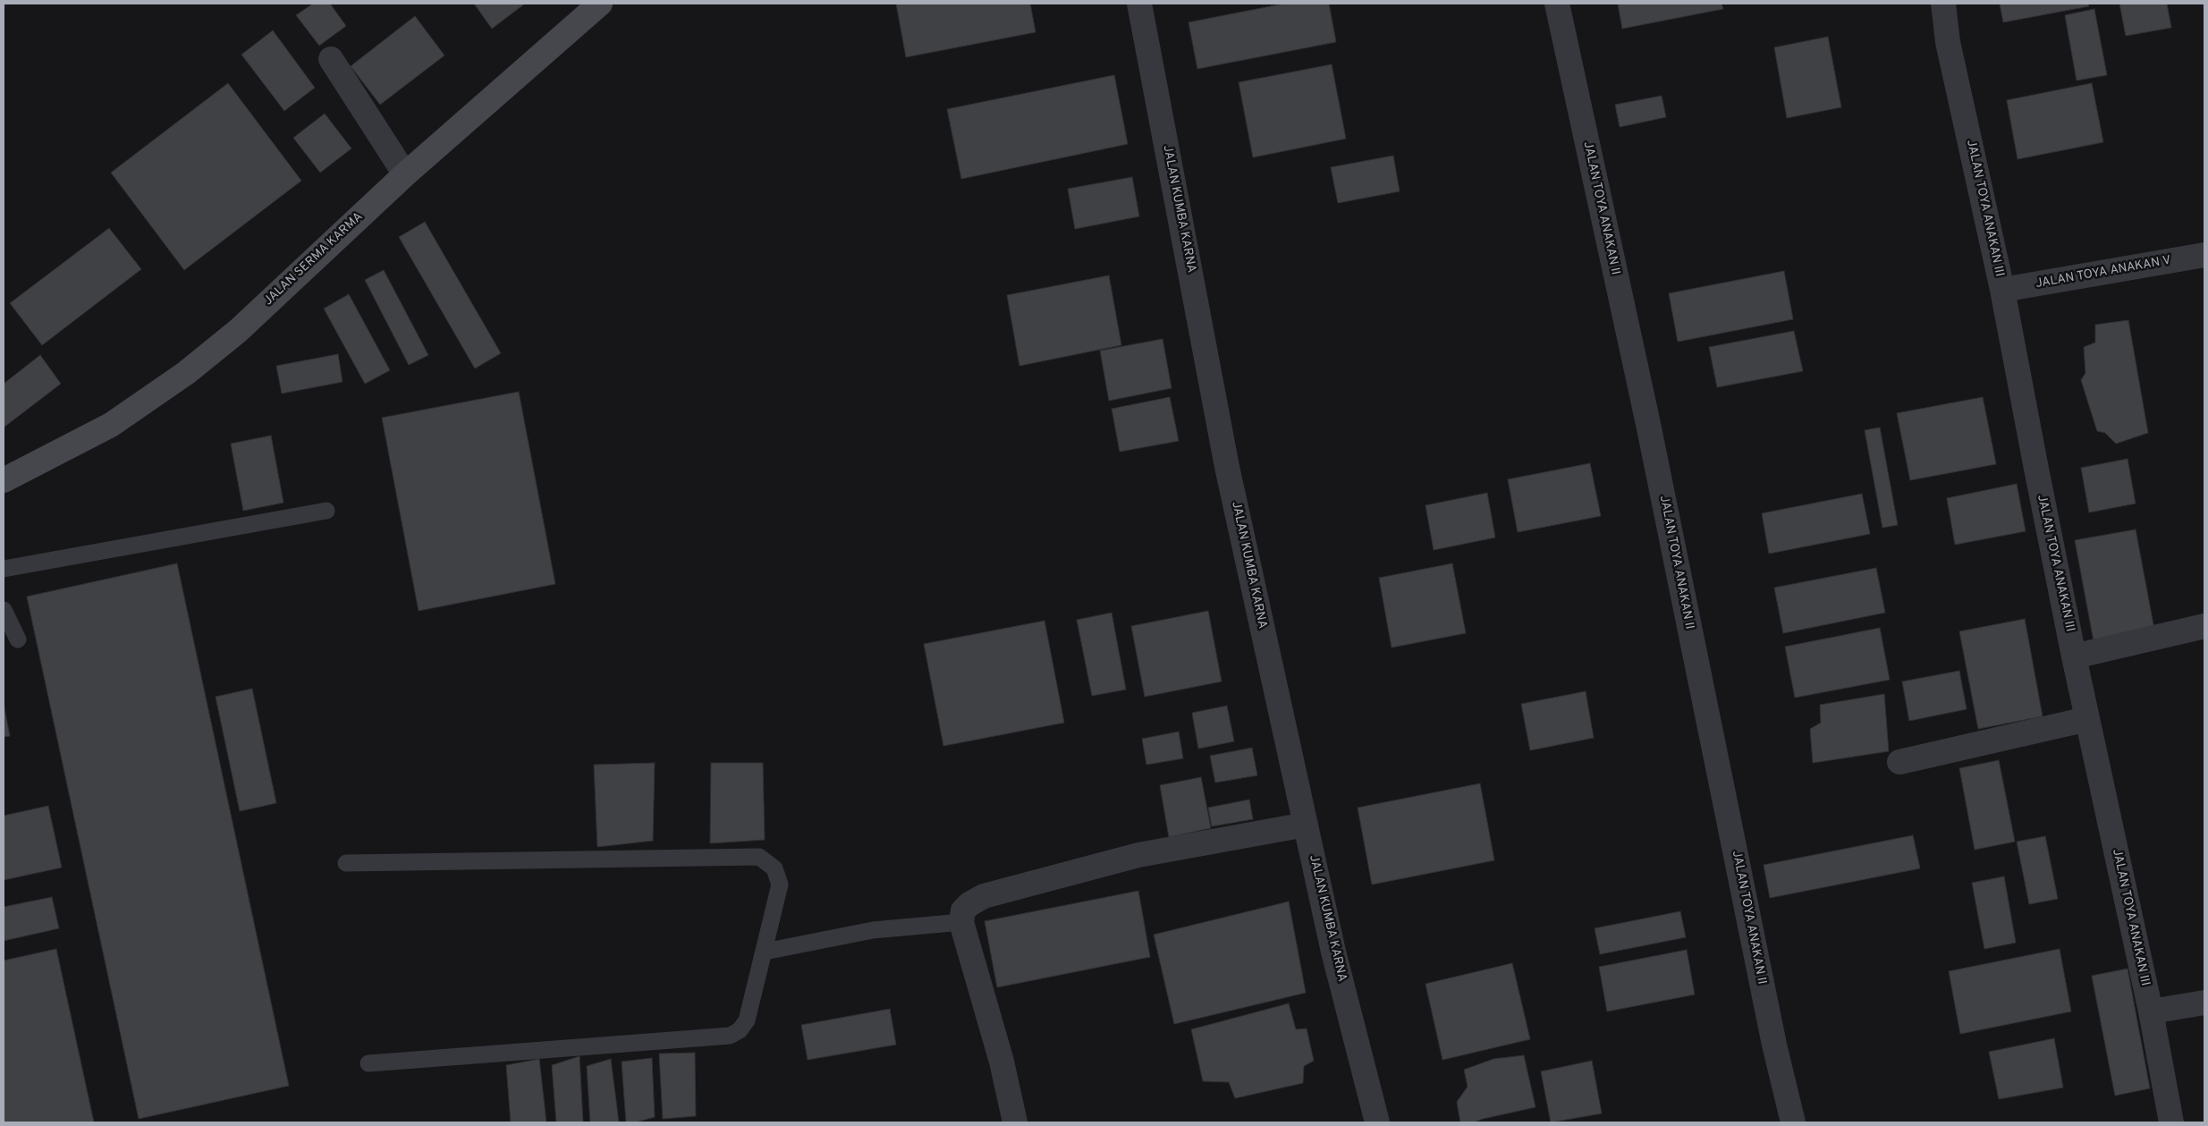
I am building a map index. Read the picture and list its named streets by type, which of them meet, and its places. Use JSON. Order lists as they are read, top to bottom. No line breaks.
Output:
{"streets":{"street":["JALAN TOYA ANAKAN II","JALAN TOYA ANAKAN III","JALAN KUMBA KARNA","JALAN SERMA KARMA","JALAN TOYA ANAKAN V"]},"crossings":[["JALAN TOYA ANAKAN III","JALAN TOYA ANAKAN V"]]}
